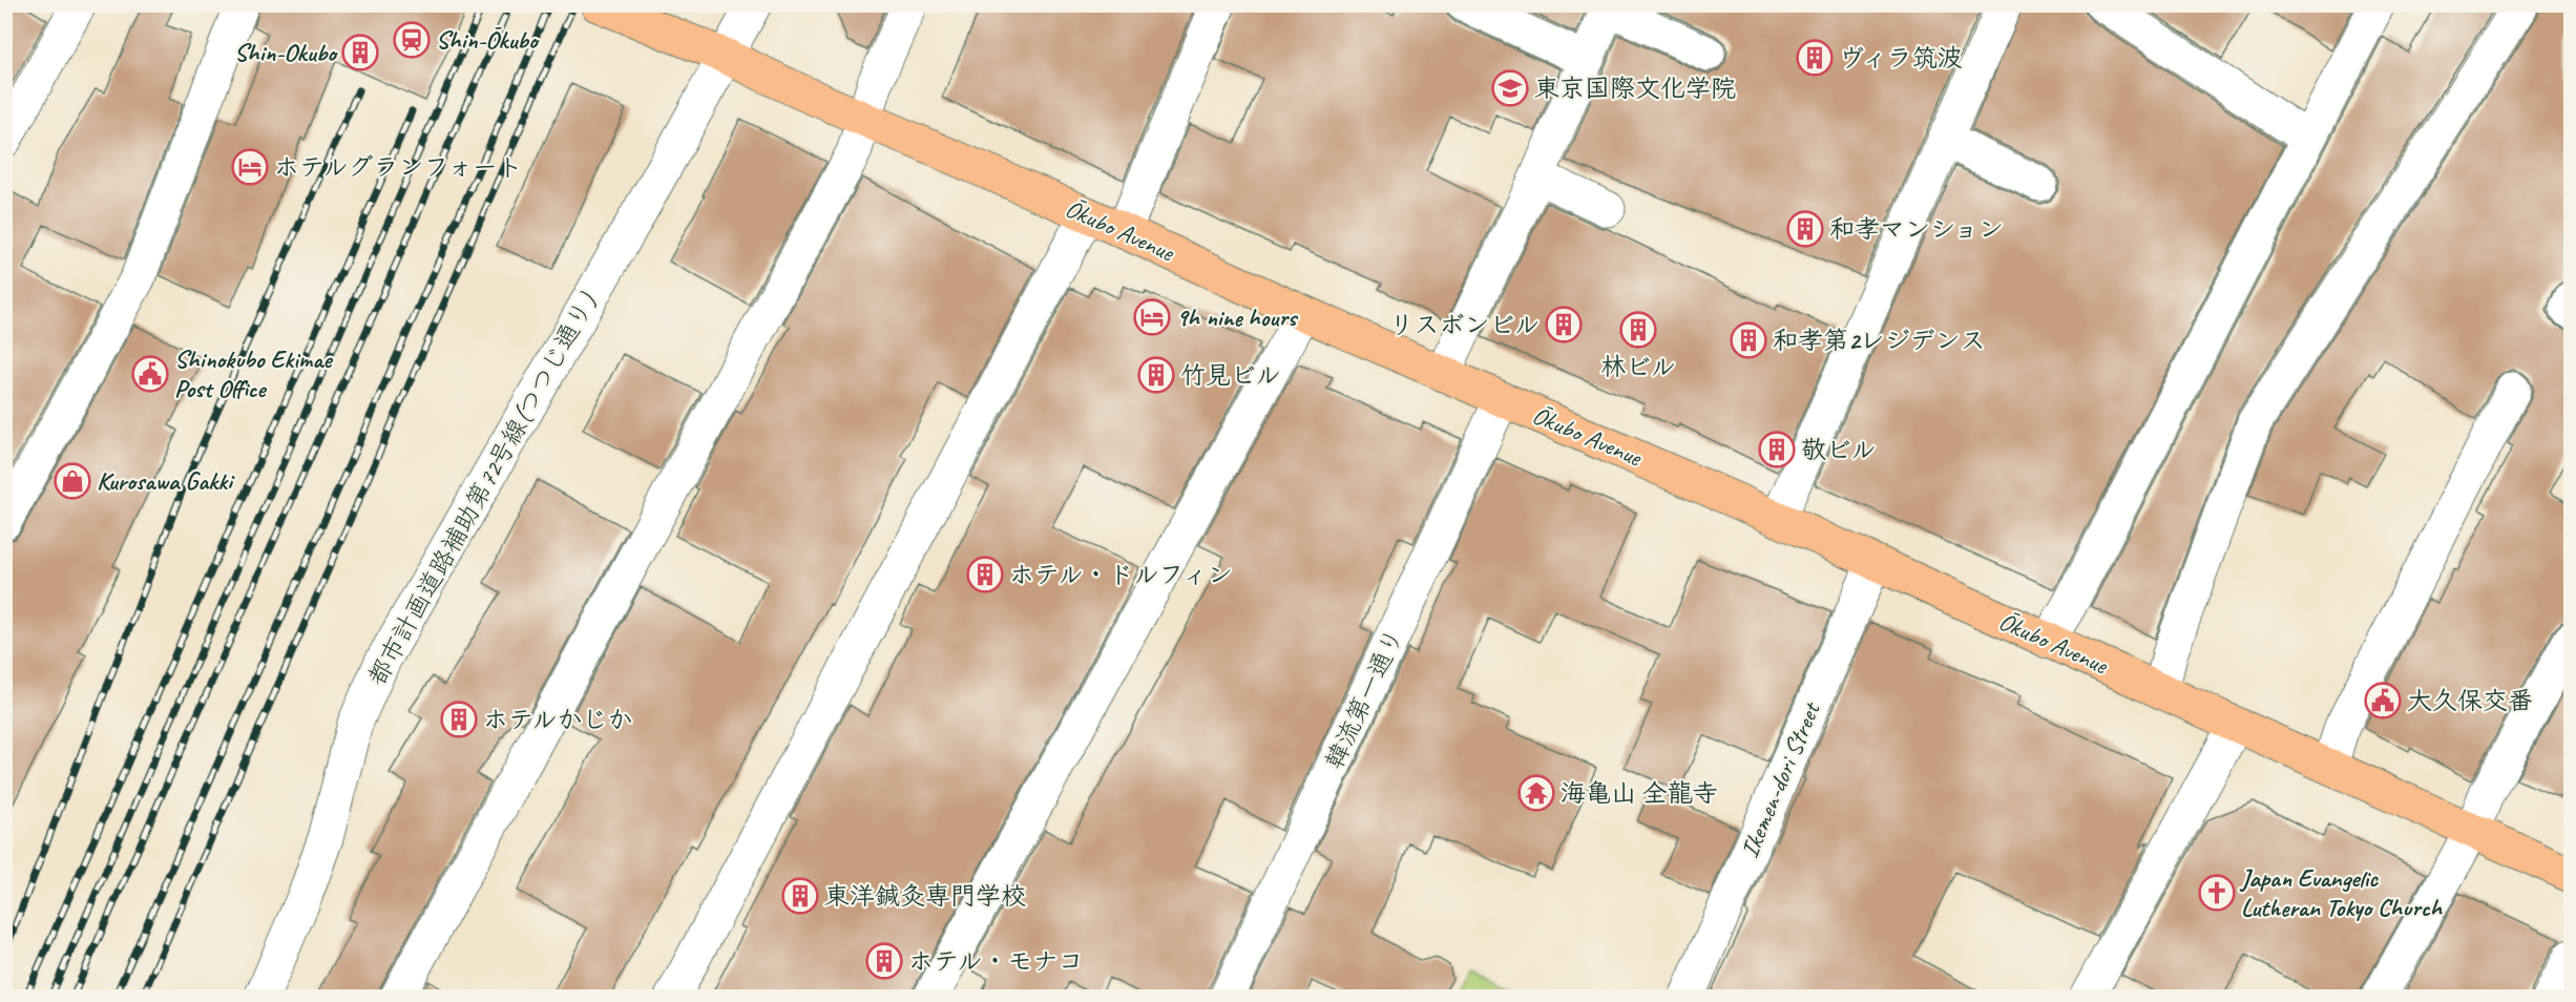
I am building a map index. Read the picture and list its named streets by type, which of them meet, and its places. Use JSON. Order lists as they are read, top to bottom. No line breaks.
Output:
{"streets":{"main road":["Ōkubo Avenue"],"street":["都市計画道路補助第72号線(つつじ通り)","韓流第一通り","Ikemen-dori Street"]},"crossings":[["Ōkubo Avenue","都市計画道路補助第72号線(つつじ通り)"],["Ōkubo Avenue","韓流第一通り"],["Ōkubo Avenue","Ikemen-dori Street"]],"places":{"station":["Shin-Ōkubo"],"building":["Shin-Okubo","ヴィラ筑波","和孝マンション","リスボンビル","林ビル","和孝第2レジデンス","竹見ビル","敬ビル","ホテル・ドルフィン","ホテルかじか","東洋鍼灸専門学校","ホテル・モナコ"],"school or university":["東京国際文化学院"],"hotel":["ホテルグランフォート","9h nine hours"],"public building":["Shinokubo Ekimae Post Office","大久保交番"],"shop":["Kurosawa Gakki"],"temple":["海亀山 全龍寺"],"church":["Japan Evangelic Lutheran Tokyo Church"]}}
